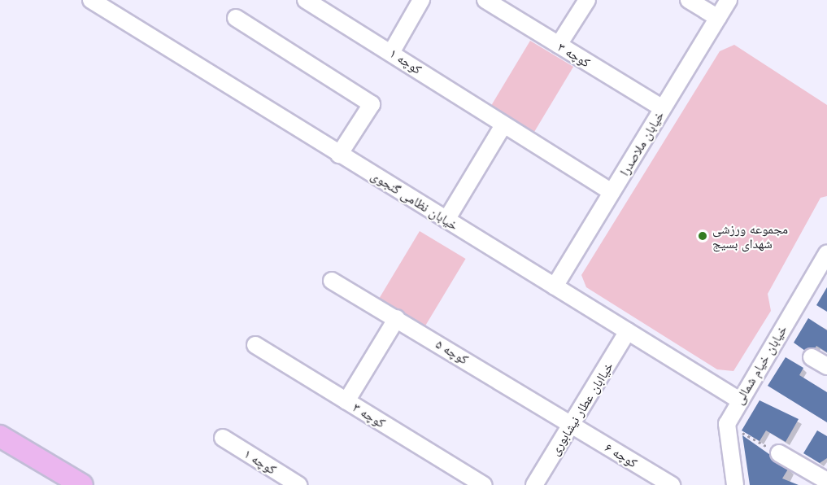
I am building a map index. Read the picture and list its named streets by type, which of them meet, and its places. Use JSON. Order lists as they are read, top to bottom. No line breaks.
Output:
{"streets":{"street":["کوچه ۳","کوچه ۱","خیابان ملاصدرا","خیابان نظامی گنجوی","کوچه ۵","خیابان خیام شمالی","خیاابان عطار نیشابوری","کوچه ۶"]},"crossings":[["کوچه ۳","خیابان ملاصدرا"],["کوچه ۱","خیابان ملاصدرا"],["خیابان ملاصدرا","خیابان نظامی گنجوی"],["خیابان نظامی گنجوی","خیابان خیام شمالی"],["خیابان نظامی گنجوی","خیاابان عطار نیشابوری"],["کوچه ۵","خیاابان عطار نیشابوری"],["کوچه ۵","کوچه ۶"],["خیاابان عطار نیشابوری","کوچه ۶"]],"places":["مجموعه ورزشی شهدای بسیج"]}
